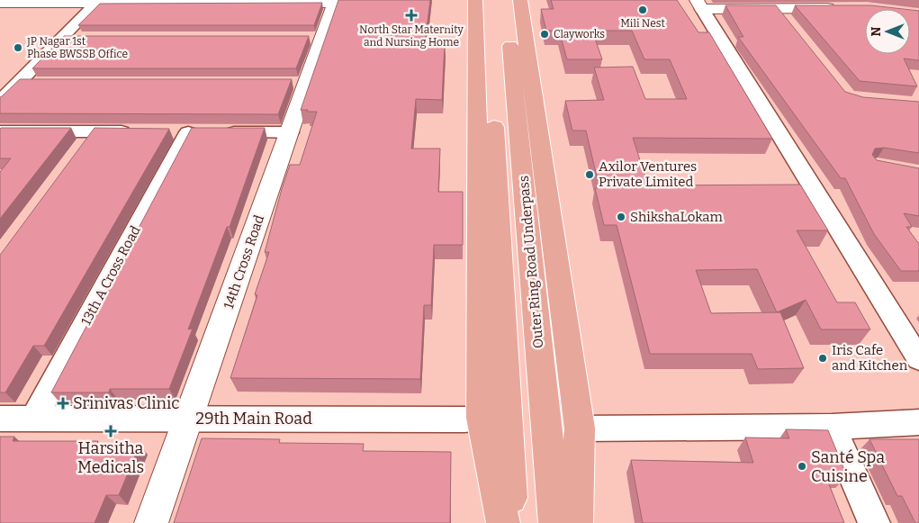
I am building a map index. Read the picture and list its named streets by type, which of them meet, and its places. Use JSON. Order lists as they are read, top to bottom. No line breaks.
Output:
{"streets":{"highway":["Outer Ring Road Underpass"],"street":["14th Cross Road","13th A Cross Road","29th Main Road"]},"crossings":[["14th Cross Road","13th A Cross Road"],["14th Cross Road","29th Main Road"],["13th A Cross Road","29th Main Road"]],"places":{"other":["Mili Nest","Clayworks","JP Nagar 1st Phase BWSSB Office","Axilor Ventures Private Limited","ShikshaLokam","Iris Cafe and Kitchen","Santé Spa Cuisine"],"health":["North Star Maternity and Nursing Home","Srinivas Clinic","Harsitha Medicals"]},"north":"left"}
